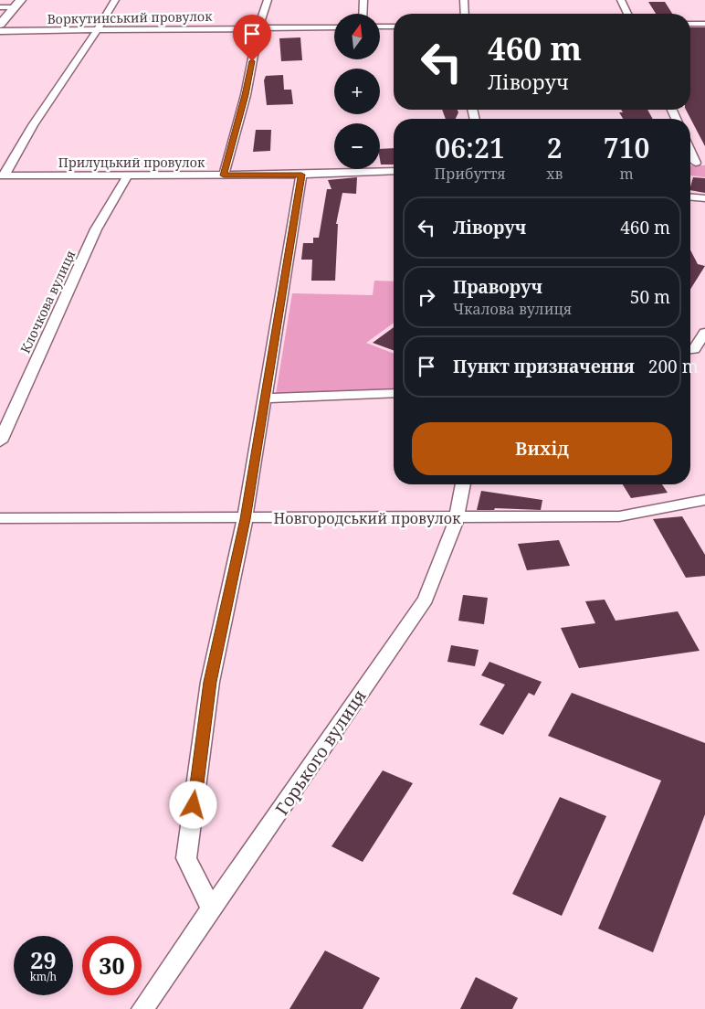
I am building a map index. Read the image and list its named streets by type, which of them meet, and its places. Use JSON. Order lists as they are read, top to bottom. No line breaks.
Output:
{"streets":{"street":["Воркутинський провулок","Прилуцький провулок","Клочкова вулиця","Новгородський провулок","Горького вулиця"]},"crossings":[["Прилуцький провулок","Клочкова вулиця"],["Новгородський провулок","Горького вулиця"]],"north":"top","page":{"map_buttons":["+","−"],"turn":["460 m","Ліворуч"],"eta":["06:21","Прибуття","2","хв","710","m"],"list":[{"name":"Ліворуч","value":"460 m"},{"name":"Праворуч","note":"Чкалова вулиця","value":"50 m"},{"name":"Пункт призначення","value":"200 m"}],"buttons":"Вихід","speed":"29 km/h","limit":"30"}}
